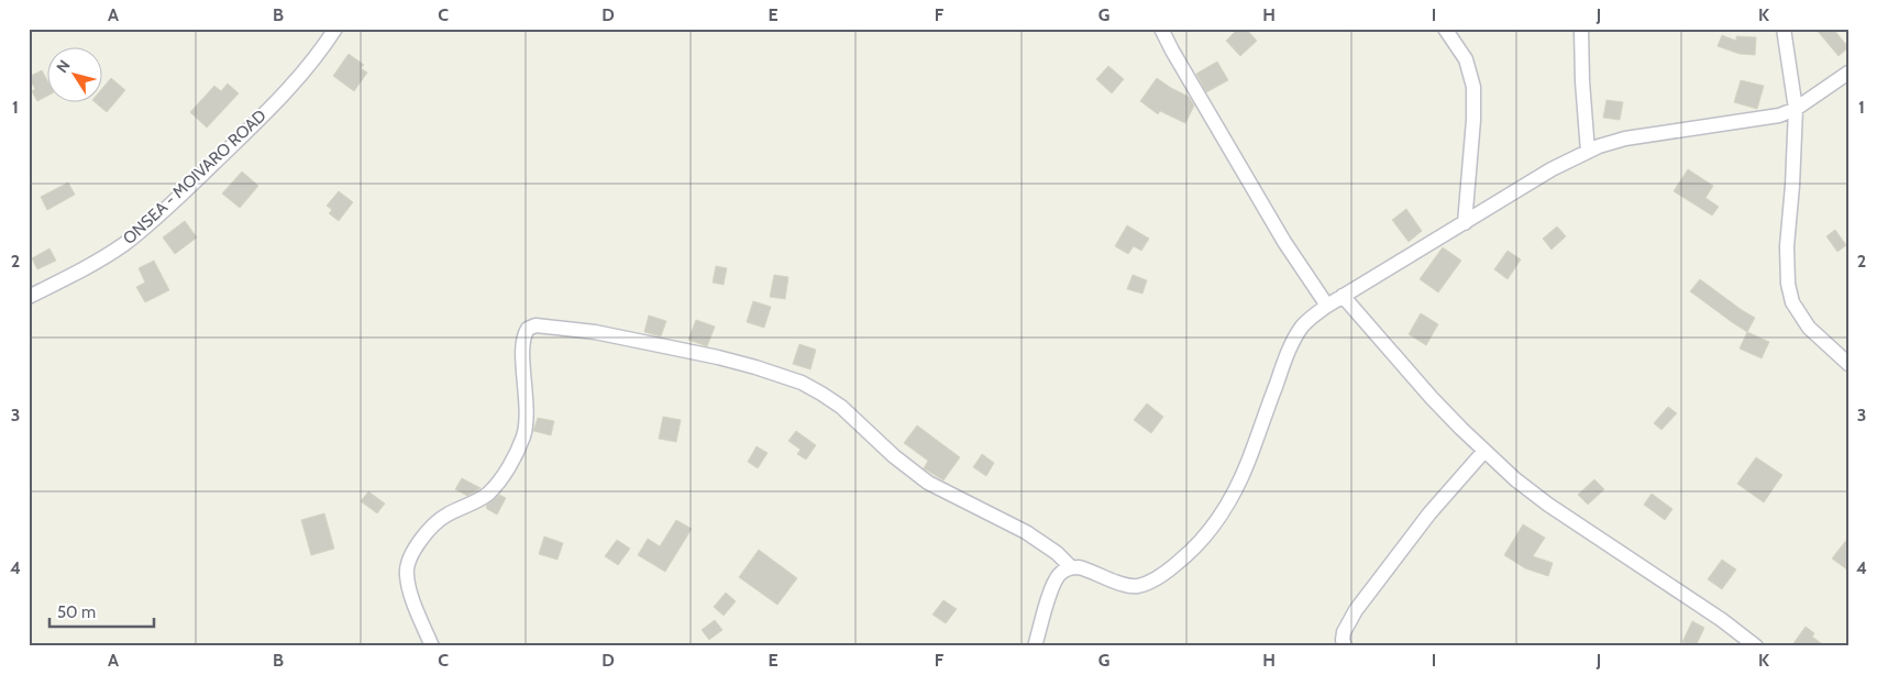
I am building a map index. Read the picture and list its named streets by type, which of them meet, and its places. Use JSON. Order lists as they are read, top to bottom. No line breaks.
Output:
{"streets":{"street":["ONSEA - MOIVARO ROAD"]},"scale_bar":"50 m","north":"top left","grid":{"columns":["A","B","C","D","E","F","G","H","I","J","K"],"rows":["1","2","3","4"]}}
